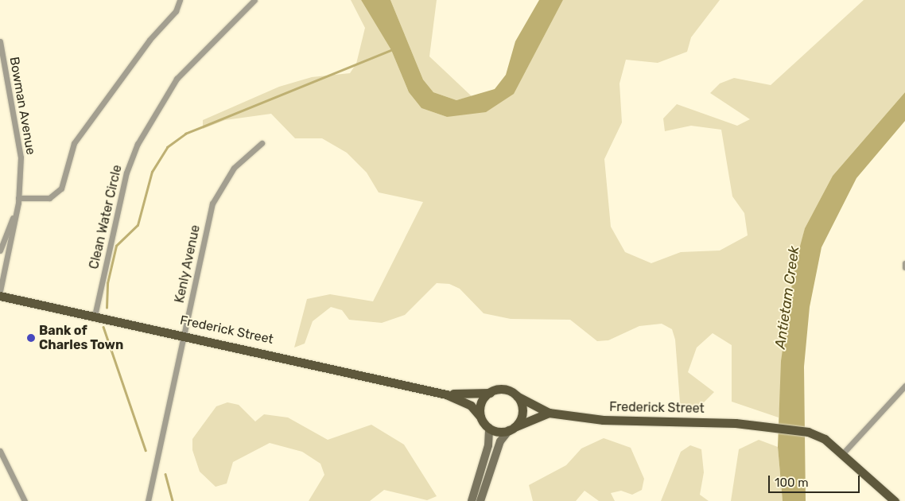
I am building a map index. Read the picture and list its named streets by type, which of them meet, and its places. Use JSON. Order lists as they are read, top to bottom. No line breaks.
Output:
{"streets":{"main road":["Frederick Street"],"street":["Bowman Avenue","Clean Water Circle","Kenly Avenue"]},"crossings":[["Clean Water Circle","Frederick Street"],["Kenly Avenue","Frederick Street"]],"water":["Antietam Creek"],"places":["Bank of Charles Town"],"scale_bar":"100 m"}
